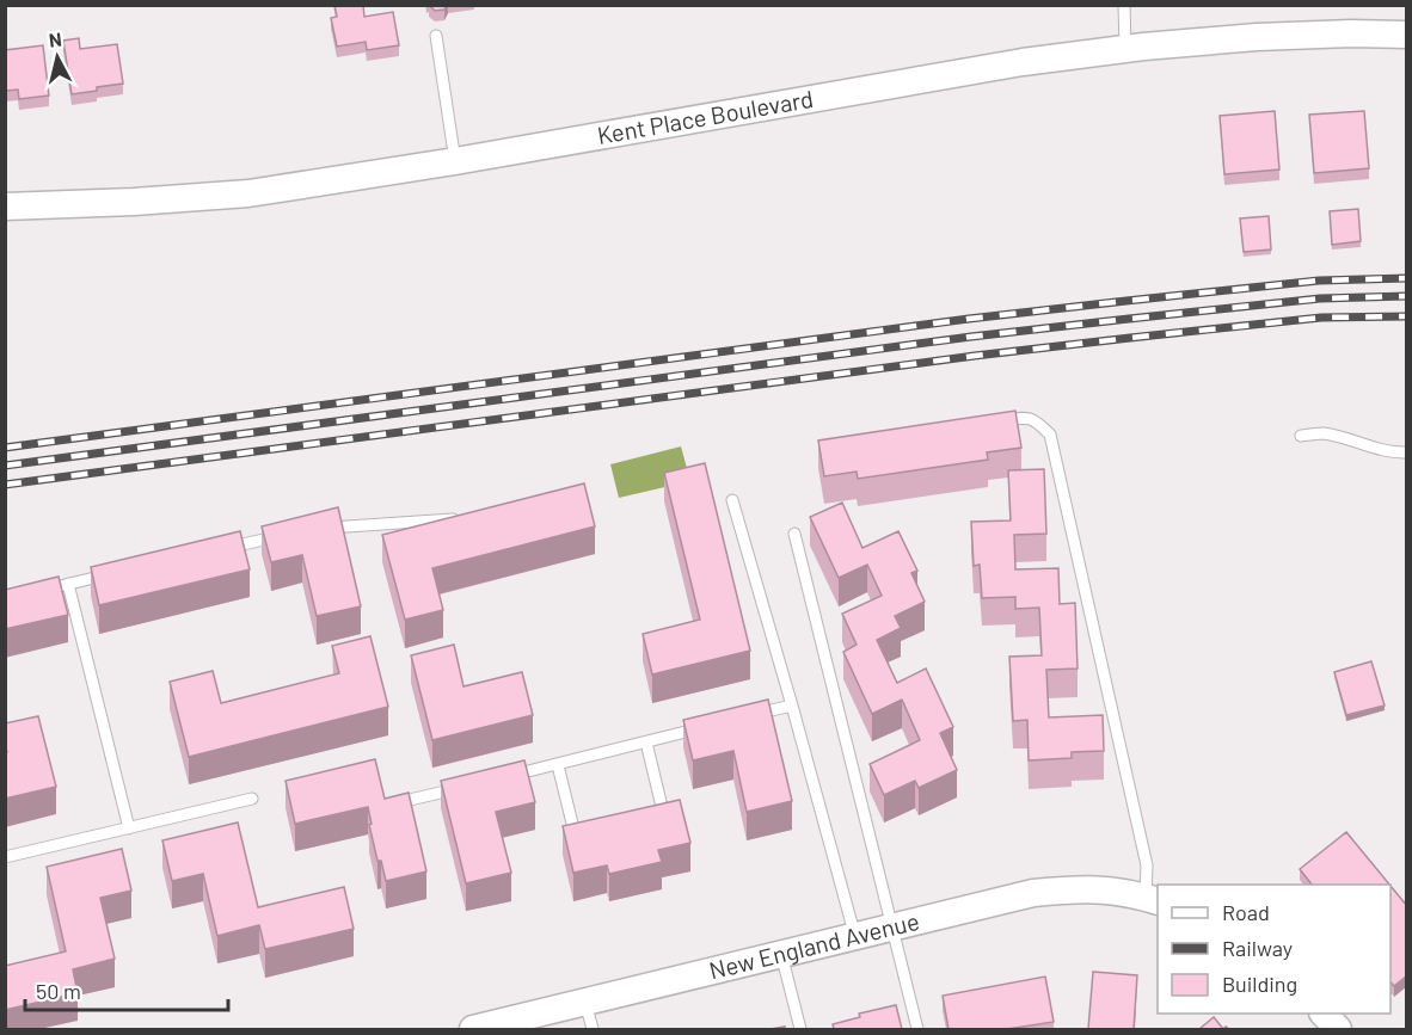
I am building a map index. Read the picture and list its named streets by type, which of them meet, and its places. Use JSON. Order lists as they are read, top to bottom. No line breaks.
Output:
{"streets":{"street":["Kent Place Boulevard","New England Avenue"]},"legend":["Road","Railway","Building"],"scale_bar":"50 m","north":"top"}
